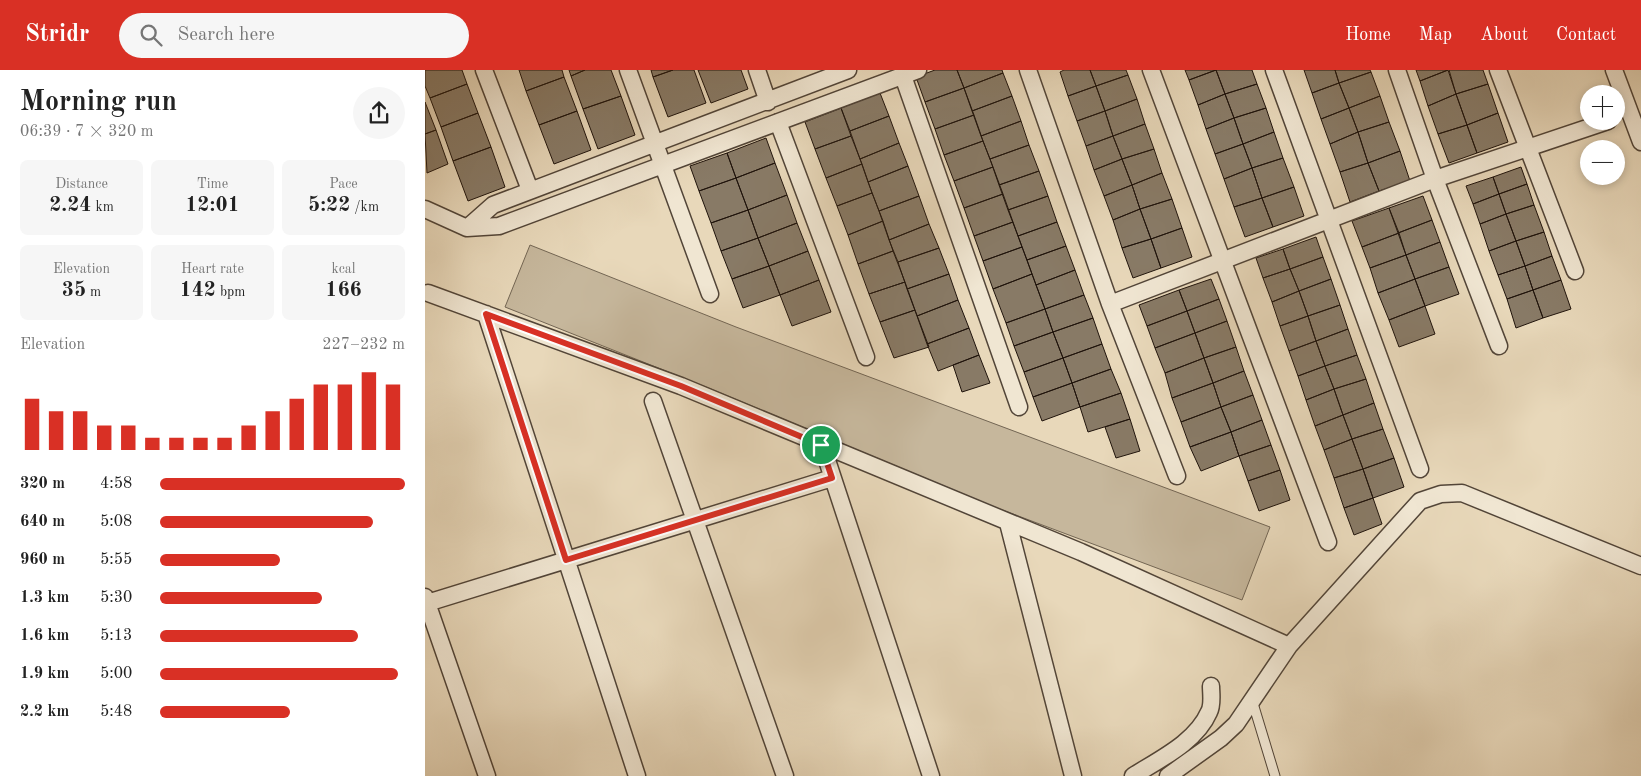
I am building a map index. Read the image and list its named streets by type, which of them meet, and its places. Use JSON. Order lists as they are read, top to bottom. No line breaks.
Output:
{"page":{"header":"Stridr","search":"Search here","nav":["Home","Map","About","Contact"],"heading":["Morning run","06:39 · 7 × 320 m"],"map_buttons":["+","−"],"stats":[["Distance","2.24 km"],["Time","12:01"],["Pace","5:22 /km"],["Elevation","35 m"],["Heart rate","142 bpm"],["kcal","166"]],"chart":["Elevation","227–232 m"],"list":[{"name":"320 m","note":"4:58"},{"name":"640 m","note":"5:08"},{"name":"960 m","note":"5:55"},{"name":"1.3 km","note":"5:30"},{"name":"1.6 km","note":"5:13"},{"name":"1.9 km","note":"5:00"},{"name":"2.2 km","note":"5:48"}]}}
